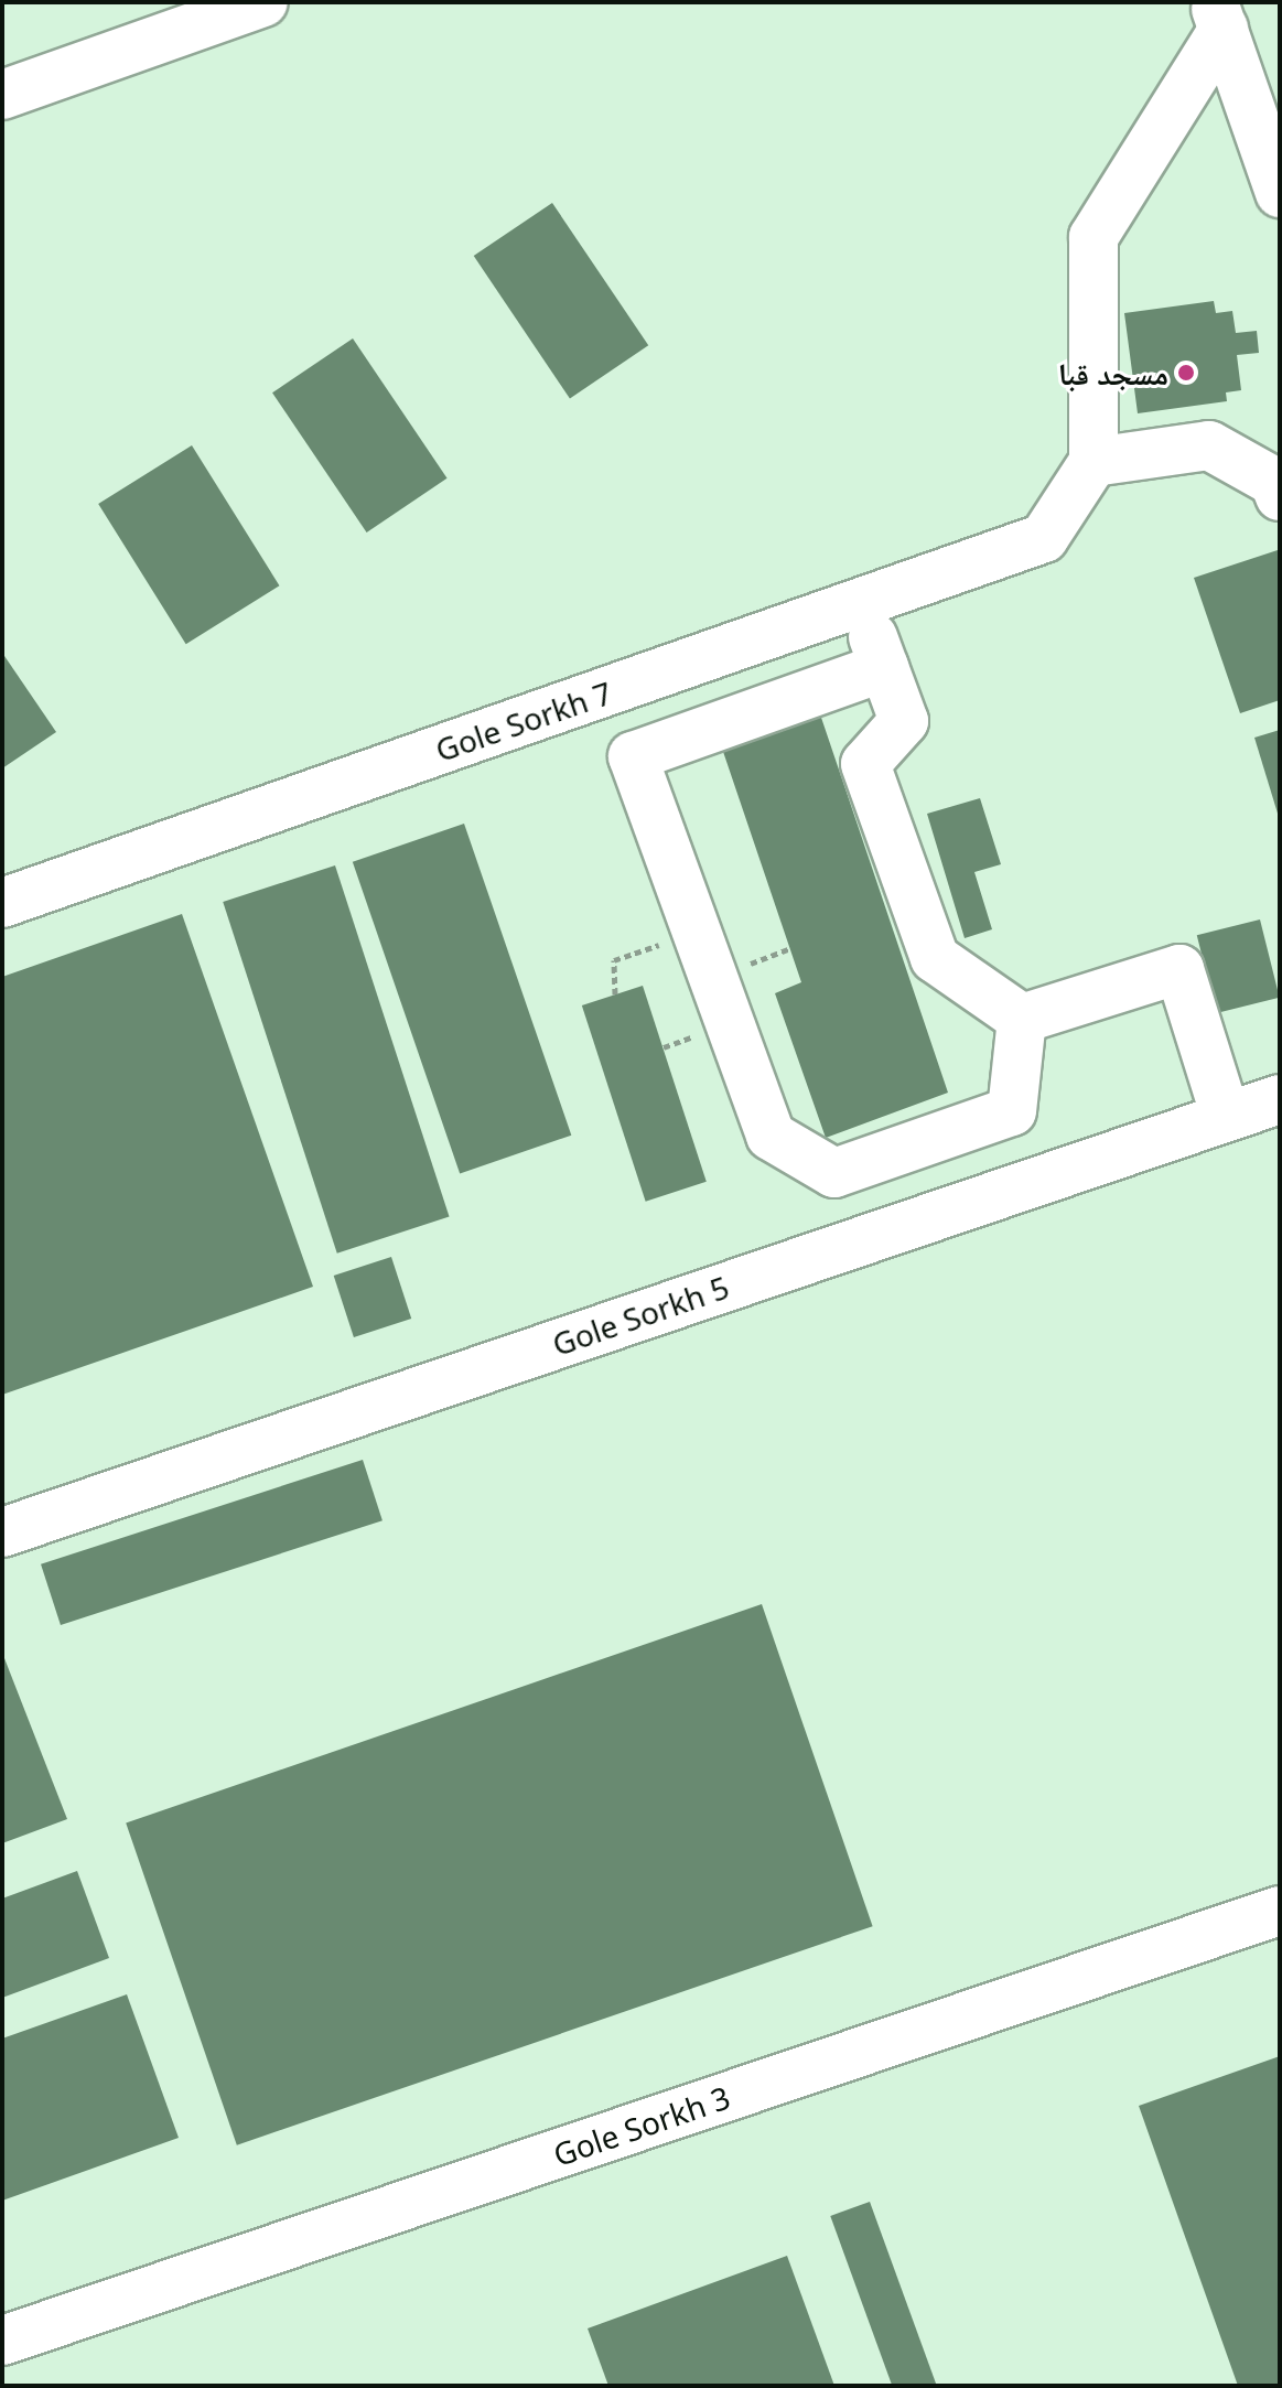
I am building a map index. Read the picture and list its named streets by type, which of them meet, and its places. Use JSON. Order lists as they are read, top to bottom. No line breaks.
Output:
{"streets":{"street":["Gole Sorkh 7","Gole Sorkh 5","Gole Sorkh 3"]},"places":["مسجد قبا"]}
